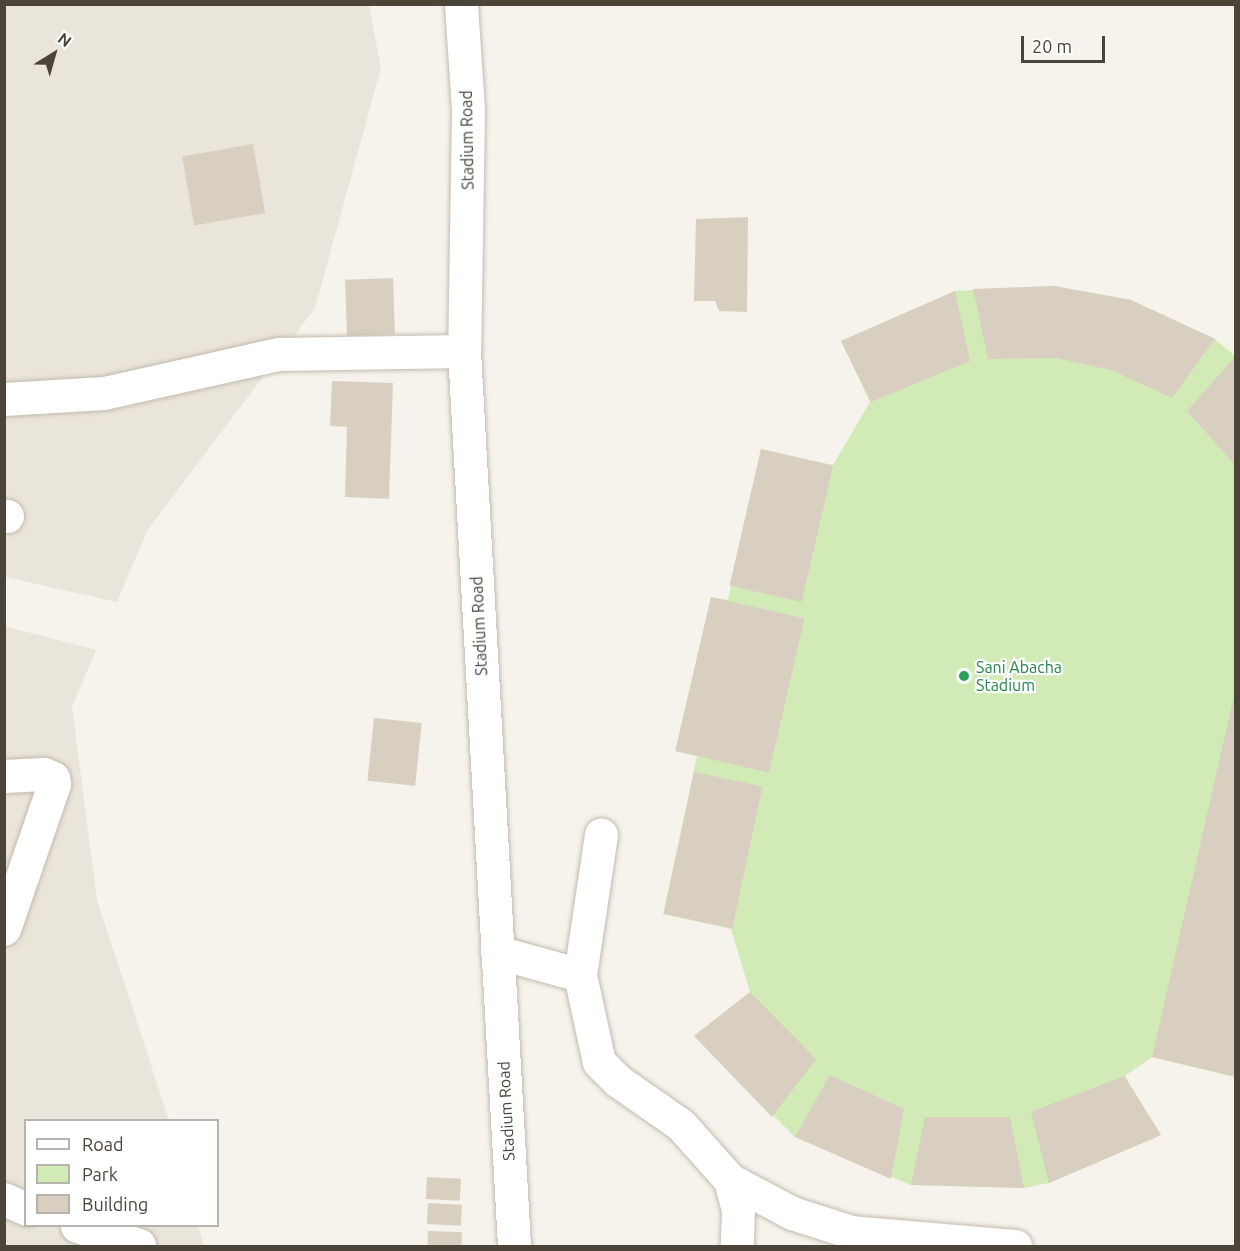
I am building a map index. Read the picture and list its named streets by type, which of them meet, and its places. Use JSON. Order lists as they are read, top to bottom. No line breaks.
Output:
{"streets":{"street":["Stadium Road"]},"places":["Sani Abacha Stadium"],"legend":["Road","Park","Building"],"scale_bar":"20 m","north":"top right"}
